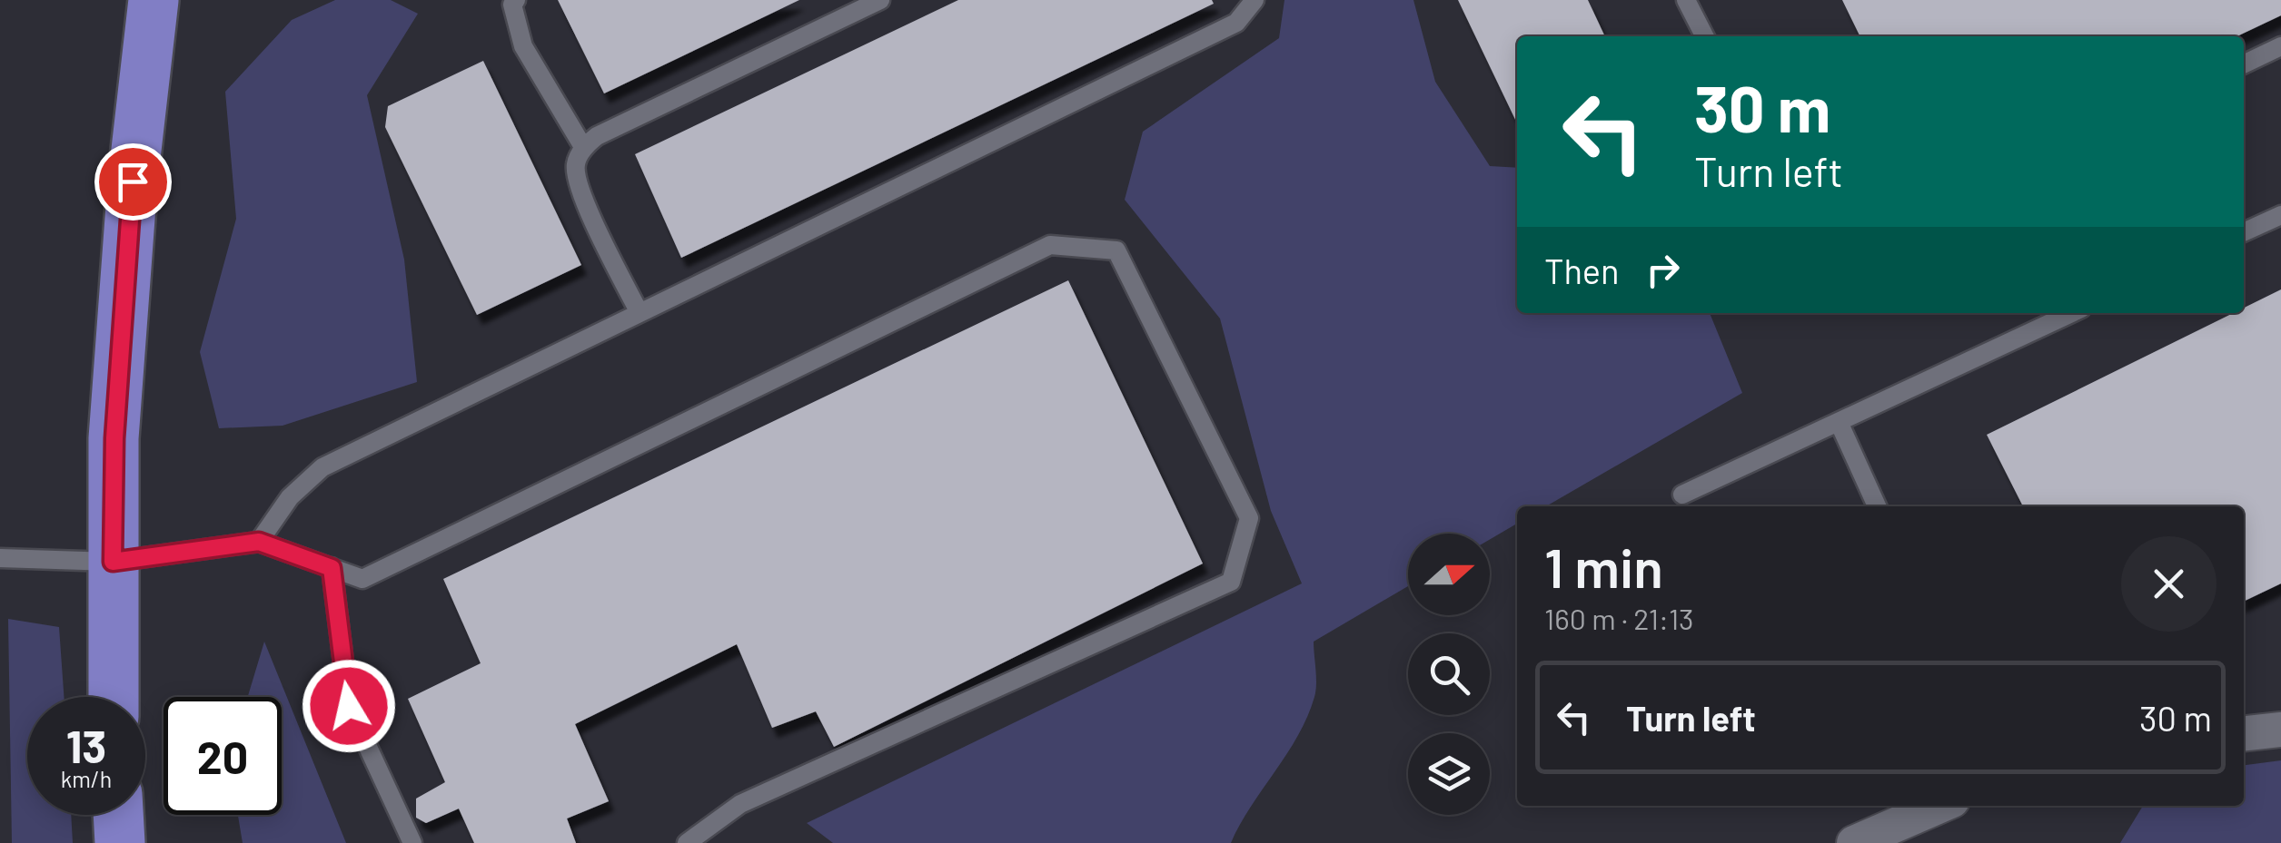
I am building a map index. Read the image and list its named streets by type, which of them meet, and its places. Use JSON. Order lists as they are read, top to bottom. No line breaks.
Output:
{"north":"right","page":{"turn":["30 m","Turn left"],"then":"Then","heading":["1 min","160 m · 21:13"],"list":[{"name":"Turn left","value":"30 m"}],"speed":"13 km/h","limit":"20"}}
